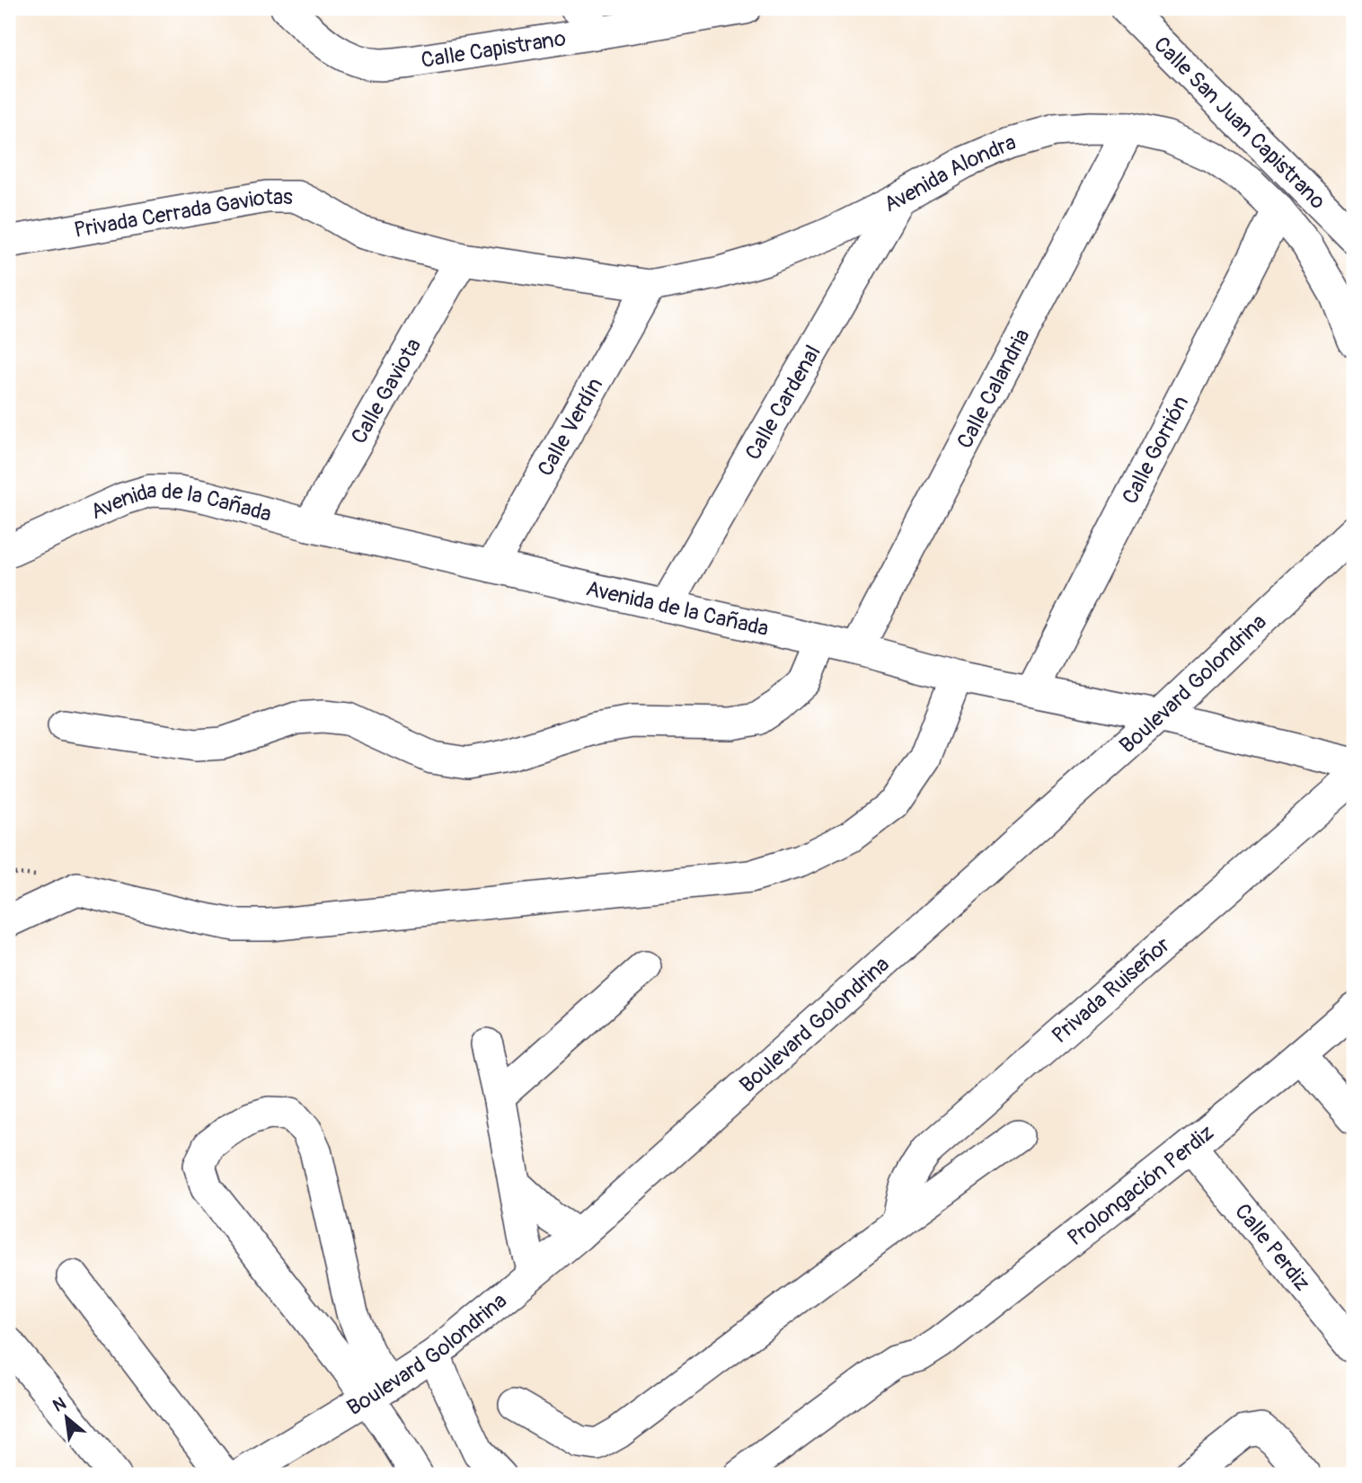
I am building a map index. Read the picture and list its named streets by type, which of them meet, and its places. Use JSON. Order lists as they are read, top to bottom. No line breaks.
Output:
{"streets":{"street":["Calle Capistrano","Calle San Juan Capistrano","Avenida Alondra","Privada Cerrada Gaviotas","Calle Calandria","Calle Gaviota","Calle Cardenal","Calle Verdín","Calle Gorrión","Avenida de la Cañada","Boulevard Golondrina","Privada Ruiseñor","Prolongación Perdiz","Calle Perdiz"]},"crossings":[["Avenida Alondra","Privada Cerrada Gaviotas"],["Avenida Alondra","Calle Calandria"],["Avenida Alondra","Calle Gaviota"],["Avenida Alondra","Calle Cardenal"],["Avenida Alondra","Calle Verdín"],["Avenida Alondra","Calle Gorrión"],["Privada Cerrada Gaviotas","Calle Gaviota"],["Calle Calandria","Avenida de la Cañada"],["Calle Gaviota","Avenida de la Cañada"],["Calle Cardenal","Avenida de la Cañada"],["Calle Verdín","Avenida de la Cañada"],["Calle Gorrión","Avenida de la Cañada"],["Avenida de la Cañada","Boulevard Golondrina"],["Prolongación Perdiz","Calle Perdiz"]],"north":"top left"}
